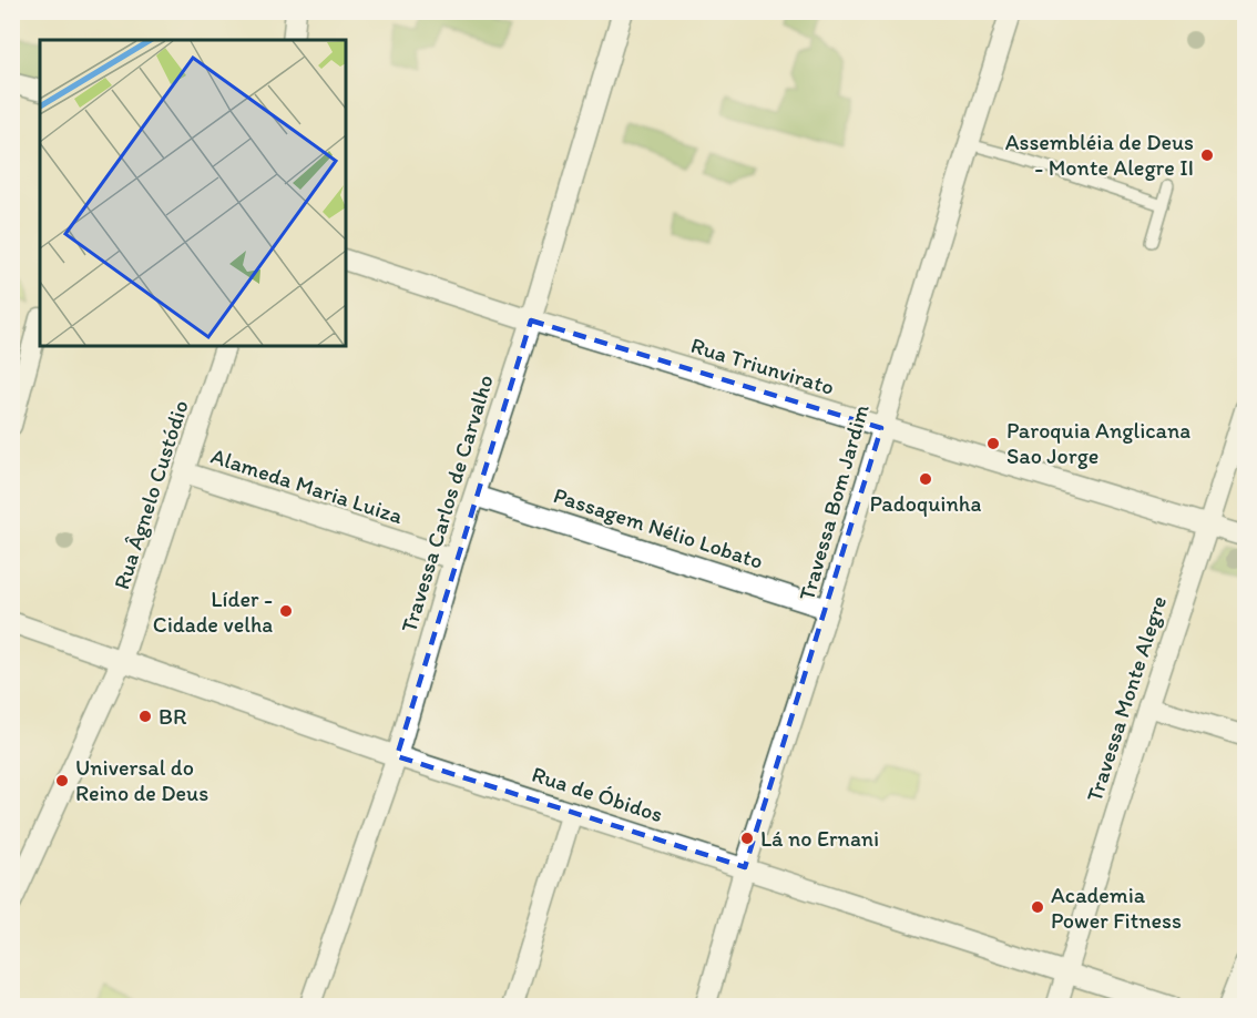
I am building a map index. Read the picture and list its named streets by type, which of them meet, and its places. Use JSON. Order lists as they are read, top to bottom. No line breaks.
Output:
{"streets":{"street":["Rua Triunvirato","Alameda Maria Luiza","Rua Âgnelo Custódio","Travessa Bom Jardim","Travessa Carlos de Carvalho","Passagem Nélio Lobato","Travessa Monte Alegre","Rua de Óbidos"]},"crossings":[["Rua Triunvirato","Travessa Bom Jardim"],["Rua Triunvirato","Travessa Carlos de Carvalho"],["Rua Triunvirato","Travessa Monte Alegre"],["Alameda Maria Luiza","Rua Âgnelo Custódio"],["Alameda Maria Luiza","Travessa Carlos de Carvalho"],["Rua Âgnelo Custódio","Rua de Óbidos"],["Travessa Bom Jardim","Passagem Nélio Lobato"],["Travessa Bom Jardim","Rua de Óbidos"],["Travessa Carlos de Carvalho","Passagem Nélio Lobato"],["Travessa Carlos de Carvalho","Rua de Óbidos"],["Travessa Monte Alegre","Rua de Óbidos"]],"places":["Assembléia de Deus - Monte Alegre II","Paroquia Anglicana Sao Jorge","Padoquinha","Líder - Cidade velha","BR","Universal do Reino de Deus","Lá no Ernani","Academia Power Fitness"]}
